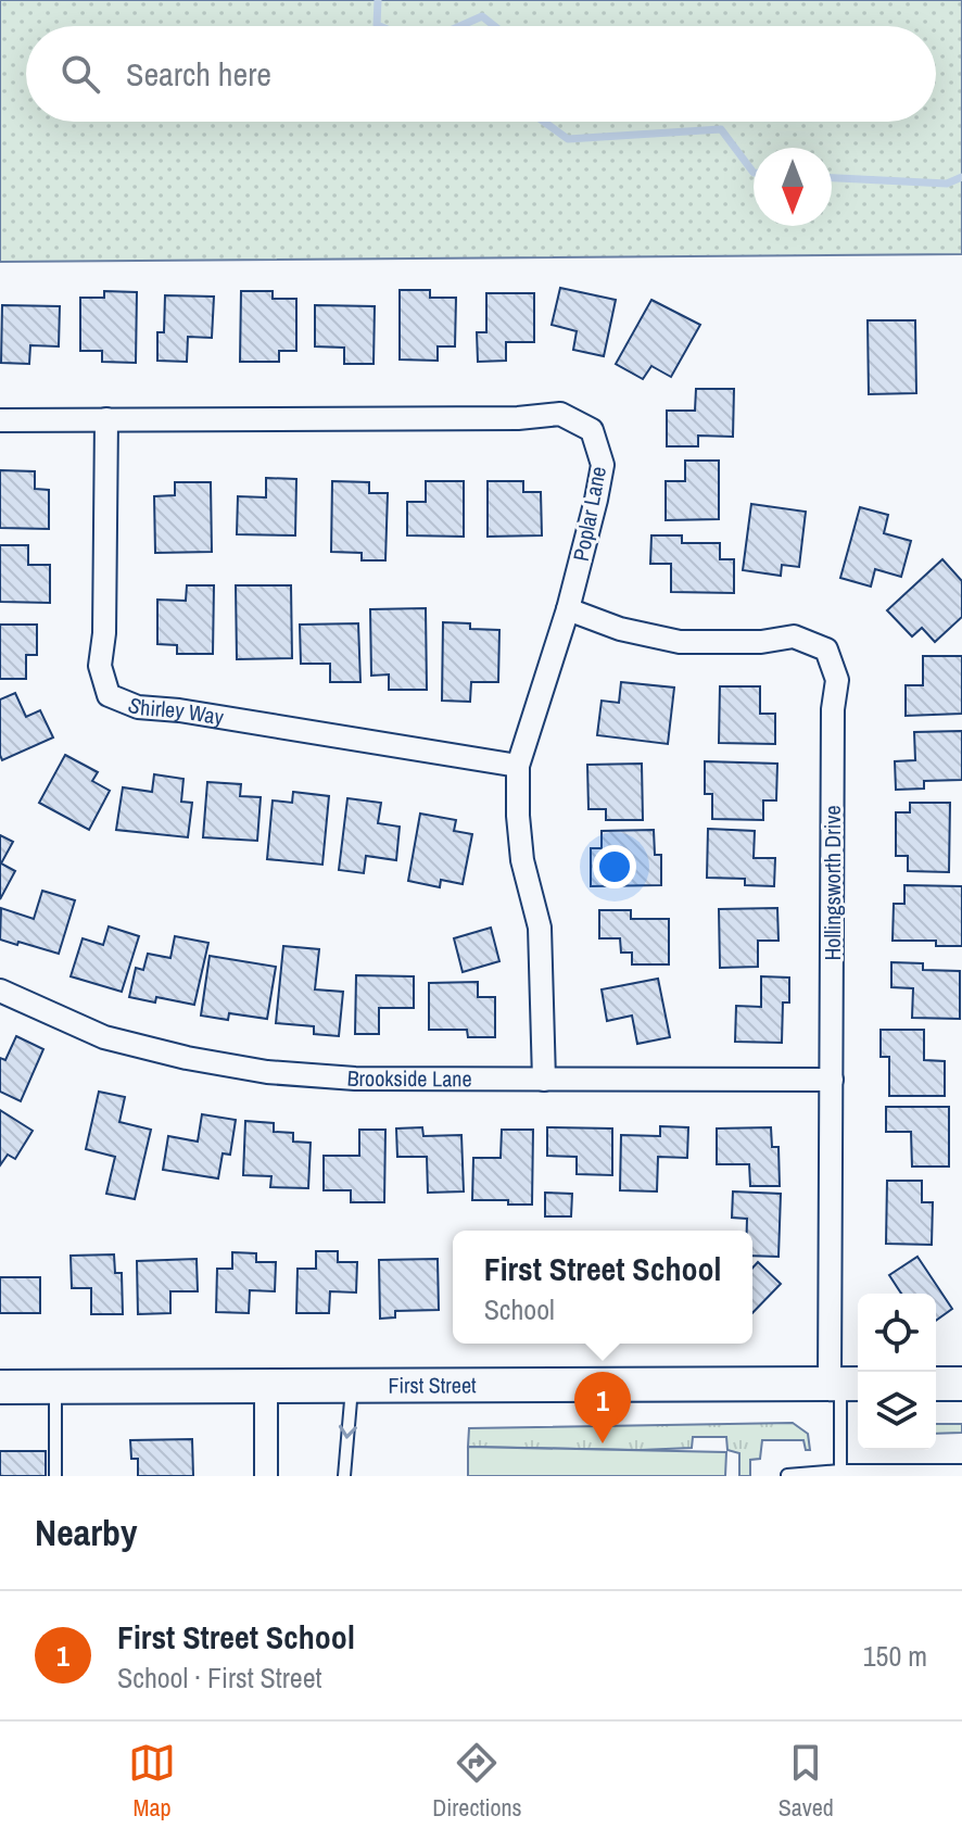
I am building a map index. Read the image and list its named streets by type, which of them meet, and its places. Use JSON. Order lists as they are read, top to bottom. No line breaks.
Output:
{"streets":{"street":["Poplar Lane","Shirley Way","Hollingsworth Drive","Brookside Lane","First Street"]},"crossings":[["Poplar Lane","Shirley Way"],["Poplar Lane","Hollingsworth Drive"],["Poplar Lane","Brookside Lane"],["Hollingsworth Drive","Brookside Lane"],["Hollingsworth Drive","First Street"]],"north":"bottom","page":{"search":"Search here","popup":["First Street School","School"],"pins":"1","heading":"Nearby","list":[{"mark":"1","name":"First Street School","note":"School · First Street","value":"150 m"}],"nav":["Map","Directions","Saved"]}}
